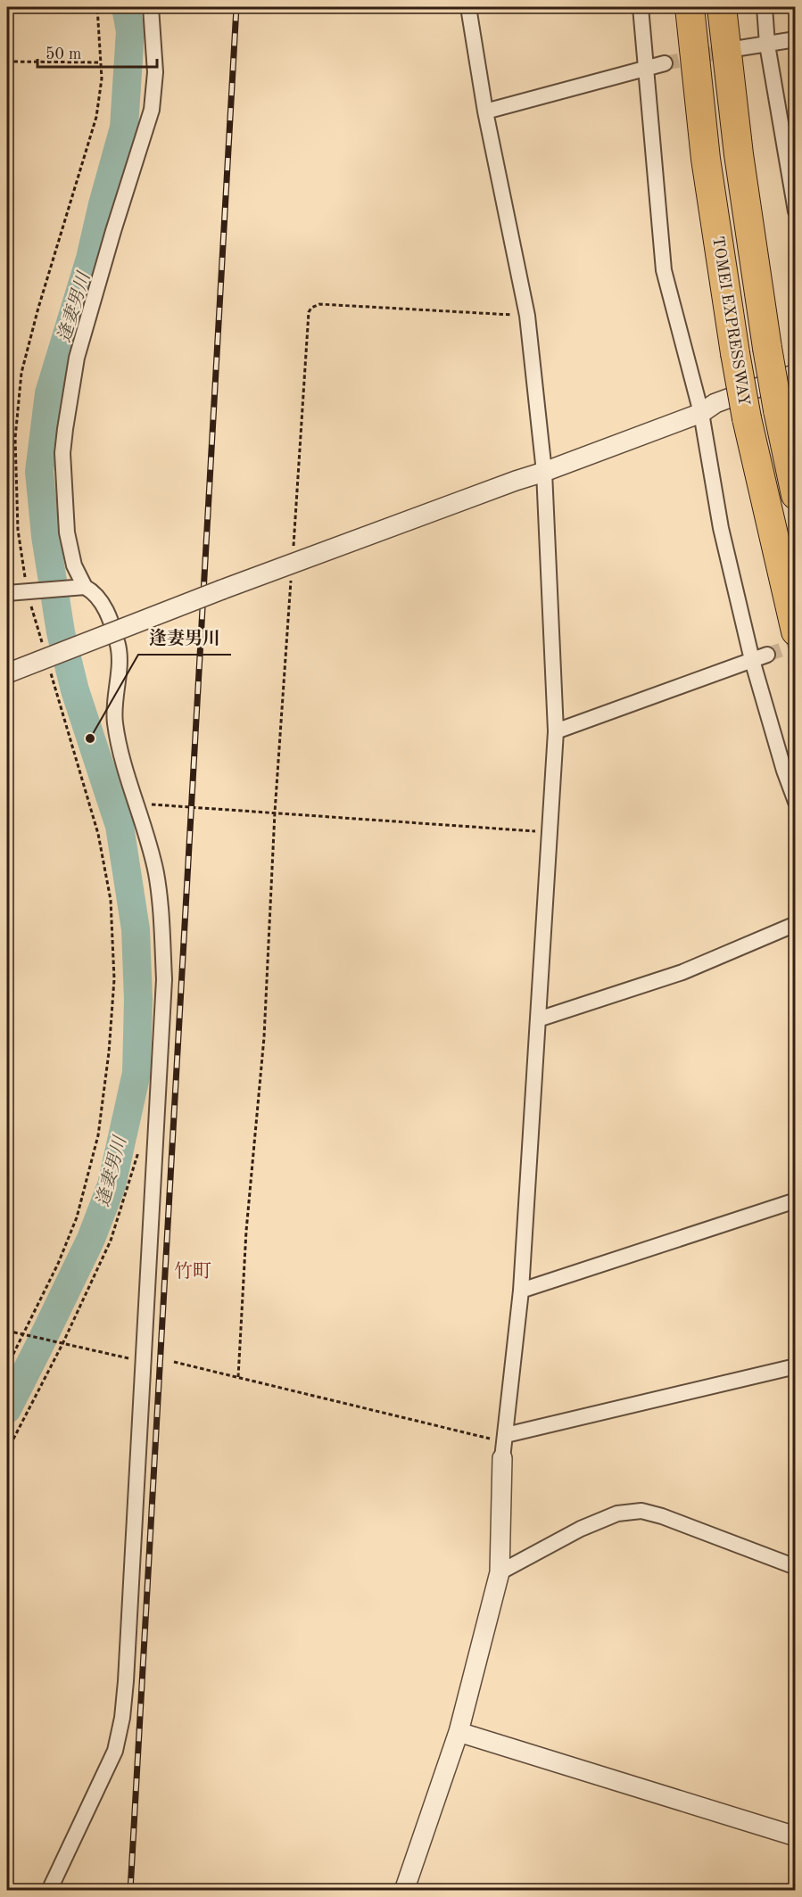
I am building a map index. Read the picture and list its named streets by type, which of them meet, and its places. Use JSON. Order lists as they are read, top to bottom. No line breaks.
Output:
{"streets":{"highway":["TOMEI EXPRESSWAY"]},"districts":["竹町"],"water":["逢妻男川"],"places":["逢妻男川"],"scale_bar":"50 m"}
